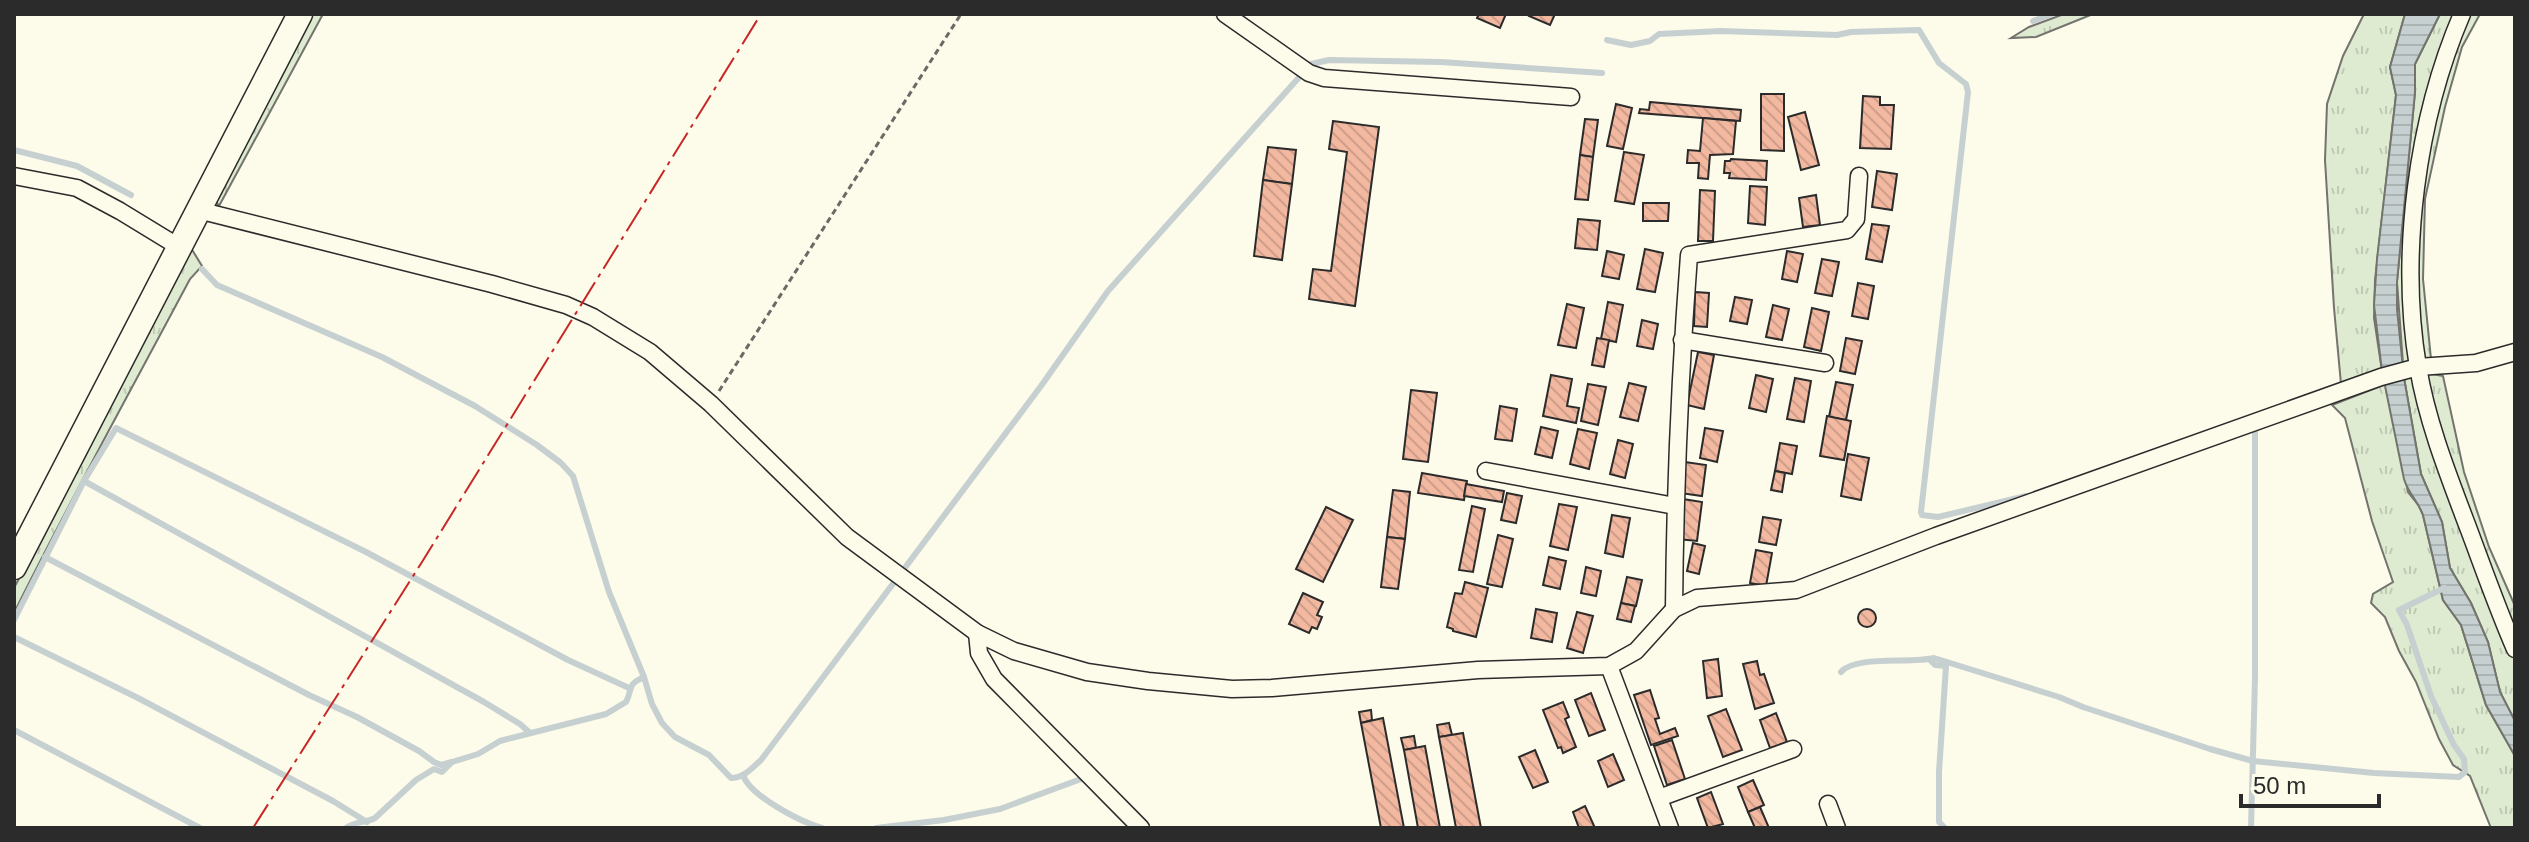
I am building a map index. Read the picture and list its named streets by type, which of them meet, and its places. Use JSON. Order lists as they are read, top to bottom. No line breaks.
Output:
{"scale_bar":"50 m"}
